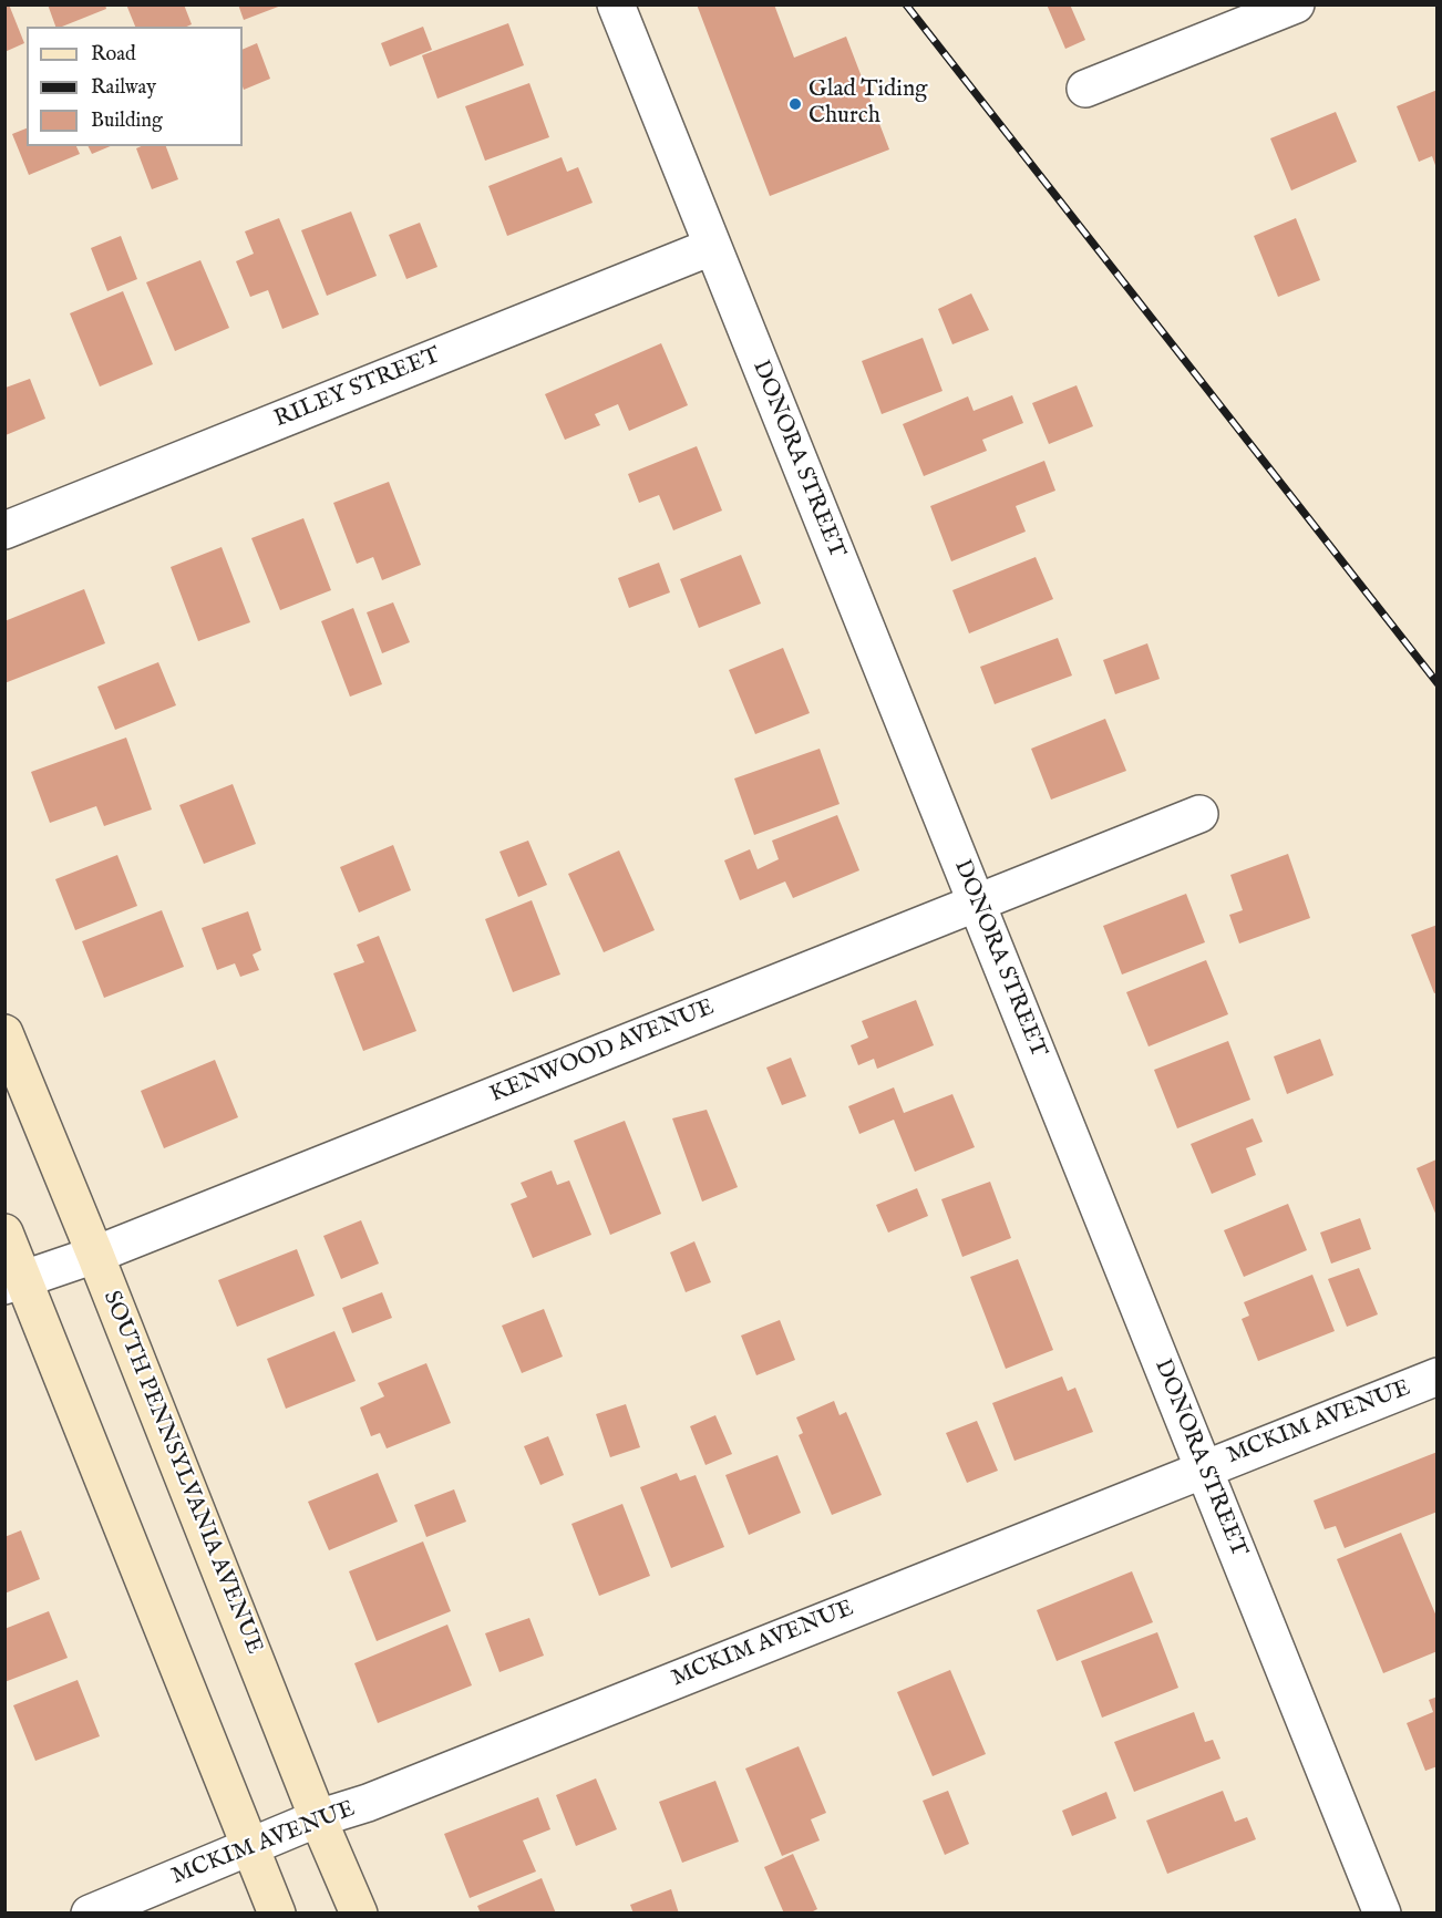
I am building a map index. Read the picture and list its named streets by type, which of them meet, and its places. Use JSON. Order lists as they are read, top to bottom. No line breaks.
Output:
{"streets":{"main road":["SOUTH PENNSYLVANIA AVENUE"],"street":["RILEY STREET","DONORA STREET","KENWOOD AVENUE","MCKIM AVENUE"]},"crossings":[["RILEY STREET","DONORA STREET"],["DONORA STREET","KENWOOD AVENUE"],["DONORA STREET","MCKIM AVENUE"],["KENWOOD AVENUE","SOUTH PENNSYLVANIA AVENUE"],["MCKIM AVENUE","SOUTH PENNSYLVANIA AVENUE"]],"places":["Glad Tiding Church"],"legend":["Road","Railway","Building"]}
